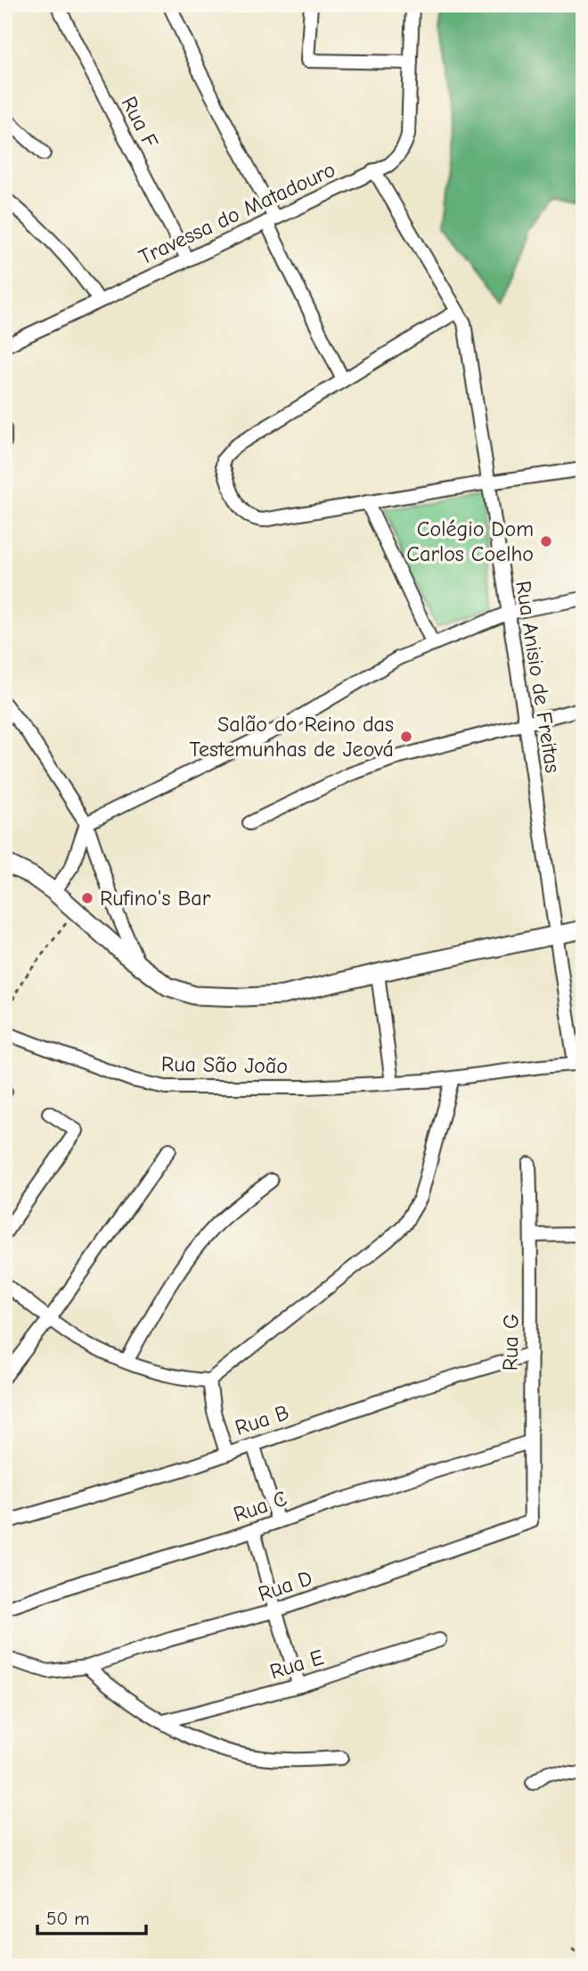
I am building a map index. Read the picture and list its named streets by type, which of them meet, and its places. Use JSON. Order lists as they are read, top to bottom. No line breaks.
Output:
{"streets":{"street":["Rua F","Travessa do Matadouro","Rua Anisio de Freitas","Rua São João","Rua G","Rua B","Rua C","Rua D","Rua E"]},"crossings":[["Rua F","Travessa do Matadouro"],["Travessa do Matadouro","Rua Anisio de Freitas"],["Rua Anisio de Freitas","Rua São João"],["Rua G","Rua B"],["Rua G","Rua C"],["Rua G","Rua D"]],"places":["Colégio Dom Carlos Coelho","Salão do Reino das Testemunhas de Jeová","Rufino's Bar"],"scale_bar":"50 m"}
